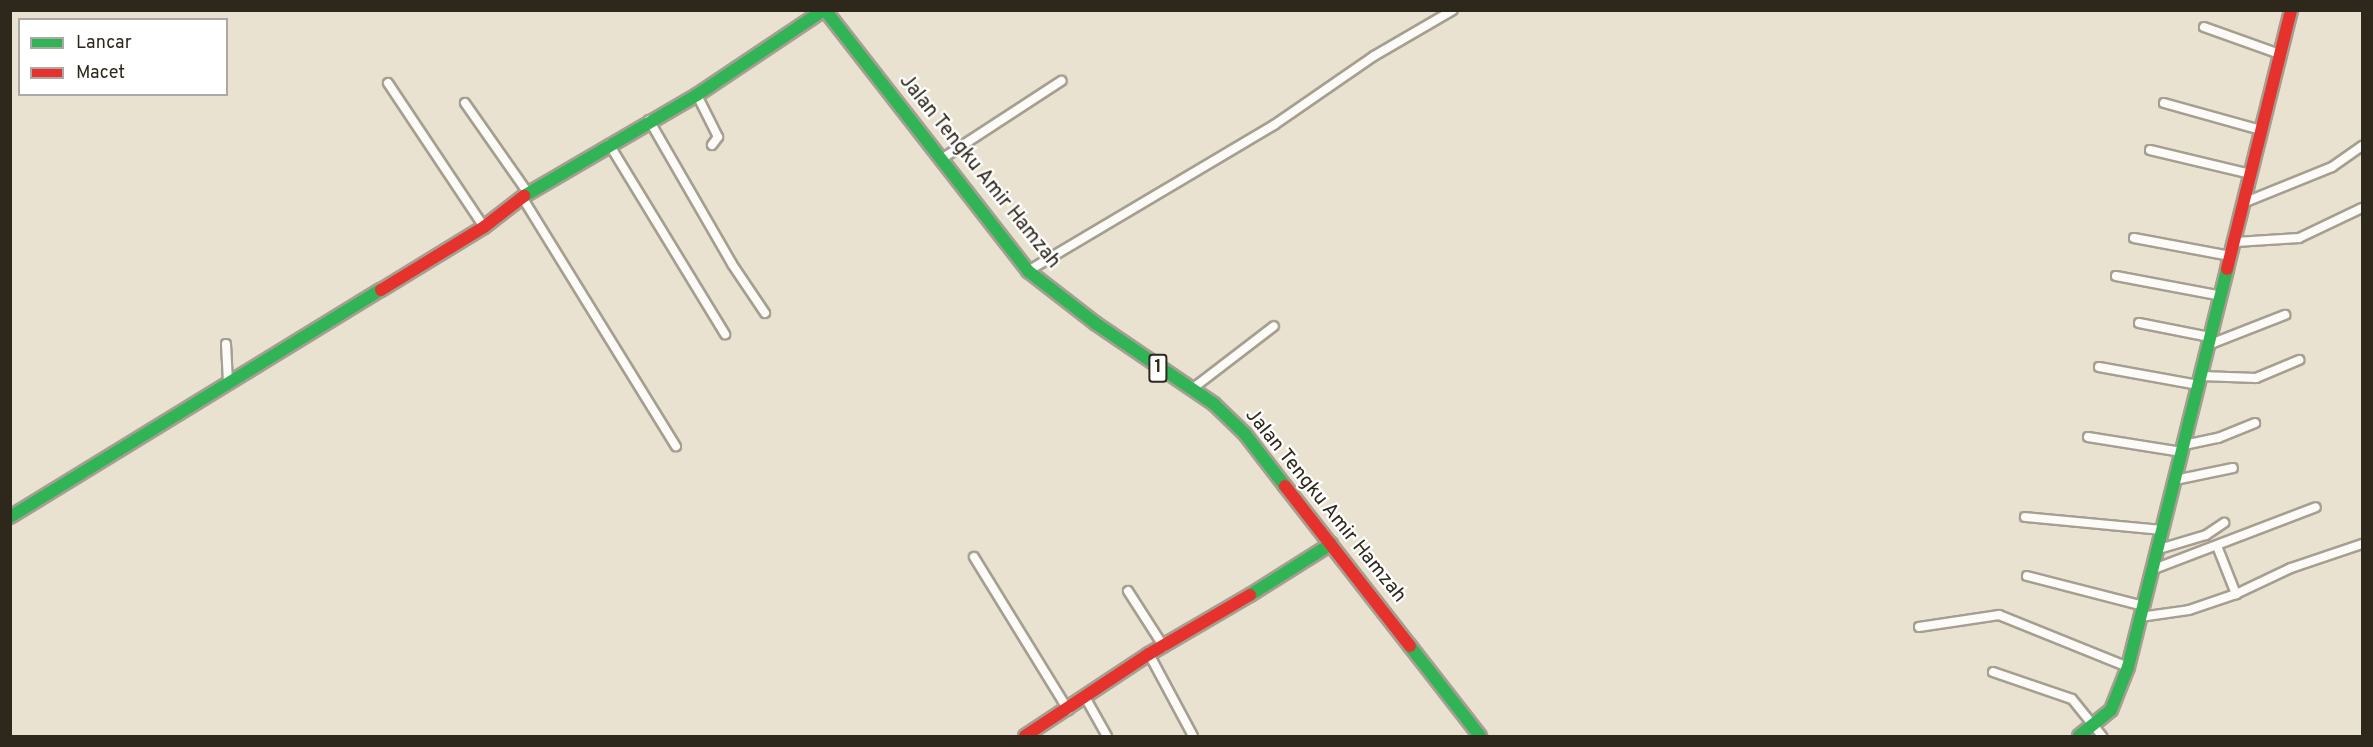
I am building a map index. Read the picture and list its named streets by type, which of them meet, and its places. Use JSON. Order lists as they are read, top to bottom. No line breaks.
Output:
{"streets":{"main road":["Jalan Tengku Amir Hamzah","1"]},"legend":["Lancar","Macet"]}
